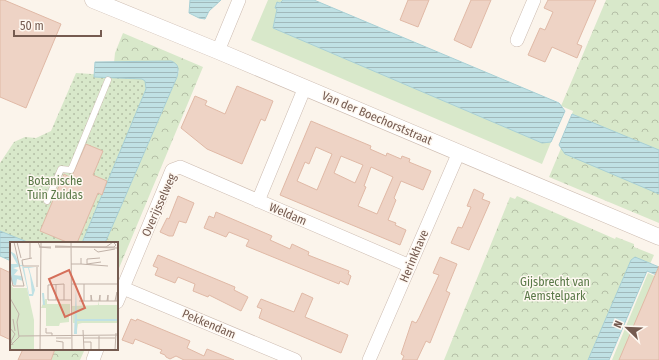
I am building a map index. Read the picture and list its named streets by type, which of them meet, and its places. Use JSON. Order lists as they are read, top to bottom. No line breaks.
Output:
{"streets":{"street":["Van der Boechorststraat","Overijsselweg","Weldam","Herinkhave","Pekkendam"]},"crossings":[["Van der Boechorststraat","Weldam"],["Van der Boechorststraat","Herinkhave"],["Overijsselweg","Weldam"],["Overijsselweg","Pekkendam"],["Weldam","Herinkhave"]],"parks":["Botanische Tuin Zuidas","Gijsbrecht van Aemstelpark"],"scale_bar":"50 m","north":"top left"}
